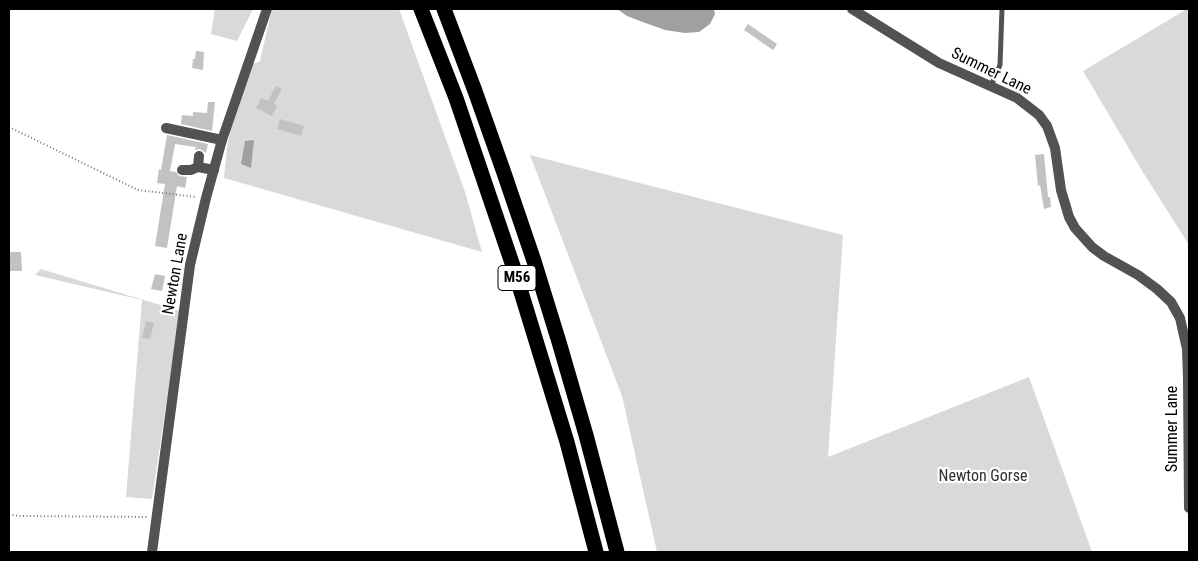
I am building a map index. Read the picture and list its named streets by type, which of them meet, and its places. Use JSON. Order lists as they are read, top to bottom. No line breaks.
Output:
{"streets":{"highway":["M56"],"street":["Summer Lane","Newton Lane"]},"parks":["Newton Gorse"]}
